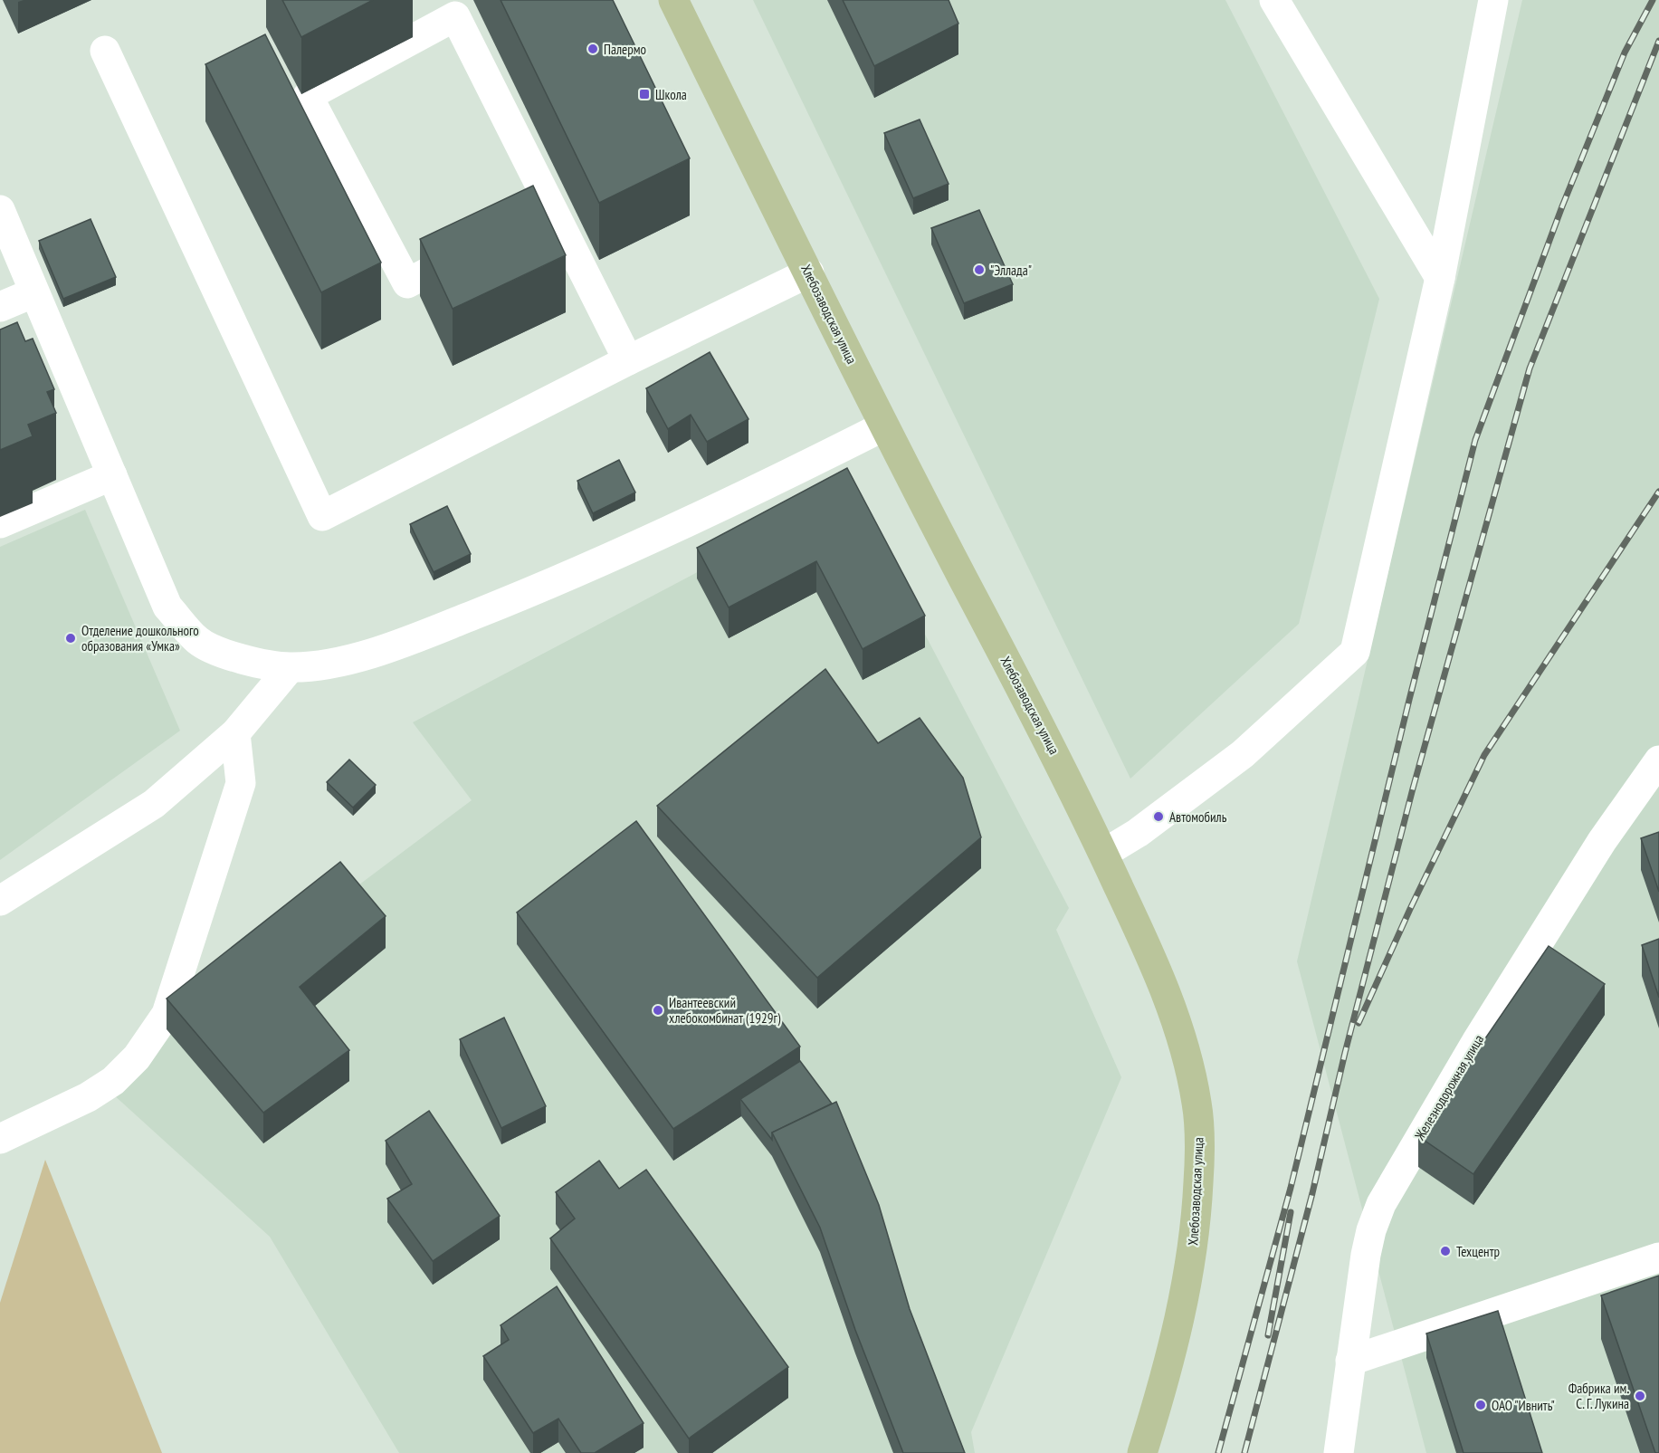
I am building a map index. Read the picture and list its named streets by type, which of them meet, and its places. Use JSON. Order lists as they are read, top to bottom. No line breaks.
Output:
{"streets":{"main road":["Хлебозаводская улица"],"street":["Железнодорожная улица"]},"places":{"other":["Палермо","\"Эллада\"","Отделение дошкольного образования «Умка»","Автомобиль","Ивантеевский хлебокомбинат (1929г)","Техцентр","Фабрика им. С. Г. Лукина","ОАО \"Ивнить\""],"transit":["Школа"]}}
